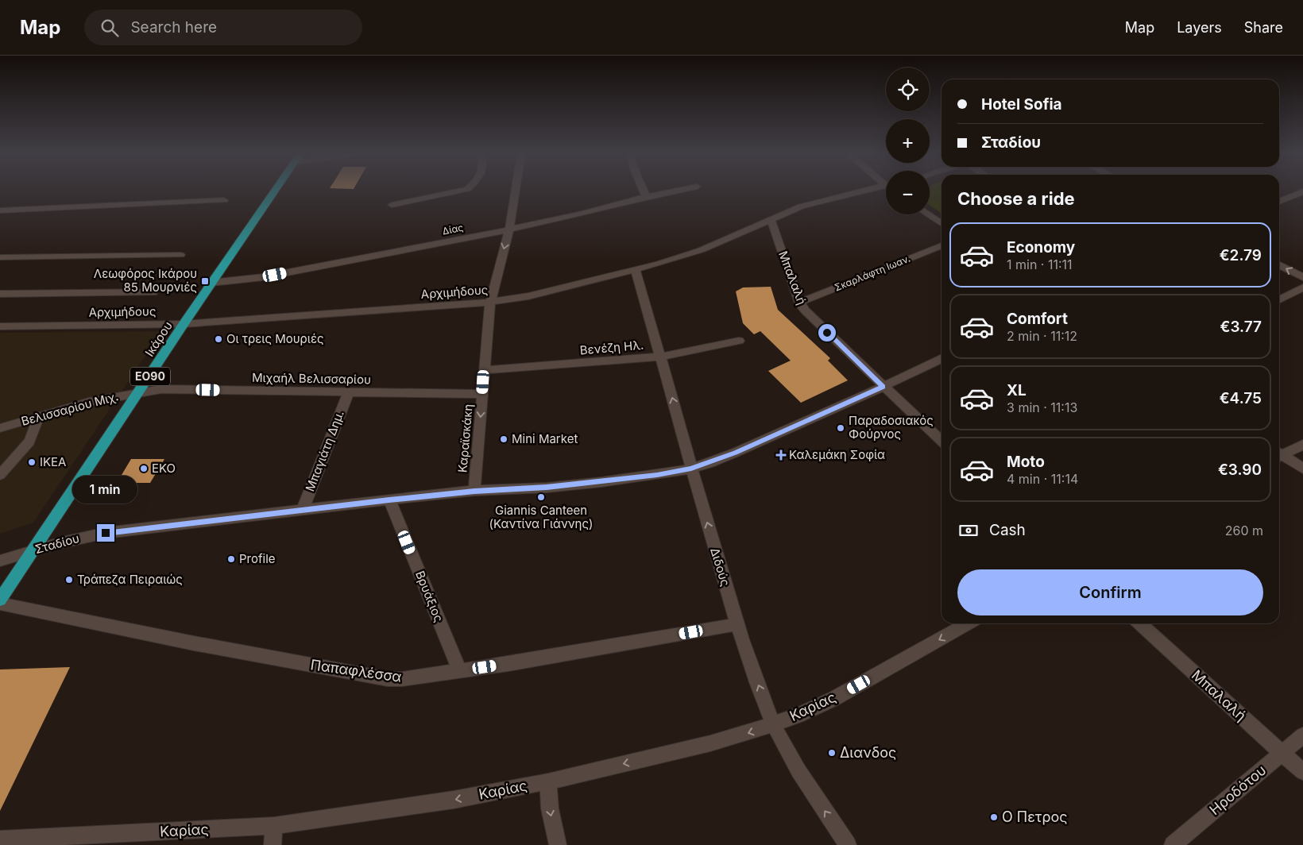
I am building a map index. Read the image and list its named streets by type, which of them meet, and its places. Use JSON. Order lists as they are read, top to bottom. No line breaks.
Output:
{"streets":{"main road":["Ικάρου","ΕΟ90"],"street":["Δίας","Σκαρλάφτη Ιωαν.","Μπαλαλή","Αρχιμήδους","Βενέζη Ηλ.","Μιχαήλ Βελισσαρίου","Βελισσαρίου Μιχ.","Καραϊσκάκη","Μπαγιάτη Δημ.","Σταδίου","Διδούς","Βρυάξιος","Παπαφλέσσα","Καρίας","Ηροδότου"]},"crossings":[["Δίας","Ικάρου"],["Δίας","Καραϊσκάκη"],["Σκαρλάφτη Ιωαν.","Μπαλαλή"],["Μπαλαλή","Αρχιμήδους"],["Μπαλαλή","Σταδίου"],["Μπαλαλή","Ηροδότου"],["Αρχιμήδους","Ικάρου"],["Αρχιμήδους","Καραϊσκάκη"],["Αρχιμήδους","Διδούς"],["Ικάρου","Μιχαήλ Βελισσαρίου"],["Ικάρου","Βελισσαρίου Μιχ."],["Ικάρου","Σταδίου"],["Βενέζη Ηλ.","Καραϊσκάκη"],["Βενέζη Ηλ.","Διδούς"],["Μιχαήλ Βελισσαρίου","Βελισσαρίου Μιχ."],["Μιχαήλ Βελισσαρίου","Καραϊσκάκη"],["Μιχαήλ Βελισσαρίου","Μπαγιάτη Δημ."],["Καραϊσκάκη","Σταδίου"],["Μπαγιάτη Δημ.","Σταδίου"],["Σταδίου","Διδούς"],["Σταδίου","Βρυάξιος"],["Διδούς","Παπαφλέσσα"],["Διδούς","Καρίας"],["Βρυάξιος","Παπαφλέσσα"]],"one_way":["Καραϊσκάκη","Διδούς","Καρίας"],"places":{"transit":["Λεωφόρος Ικάρου 85 Μουρνιές"],"other":["Οι τρεις Μουριές","Παραδοσιακός Φούρνος","Mini Market","IKEA","ΕΚΟ","Giannis Canteen (Καντίνα Γιάννης)","Profile","Τράπεζα Πειραιώς","Διανδος","Ο Πετρος"],"health":["Καλεμάκη Σοφία"]},"page":{"header":"Map","search":"Search here","nav":["Map","Layers","Share"],"map_buttons":["+","−"],"banner":["Hotel Sofia","Σταδίου"],"heading":"Choose a ride","list":[{"name":"Economy","note":"1 min · 11:11","value":"€2.79"},{"name":"Comfort","note":"2 min · 11:12","value":"€3.77"},{"name":"XL","note":"3 min · 11:13","value":"€4.75"},{"name":"Moto","note":"4 min · 11:14","value":"€3.90"}],"bubble":"1 min","pay":["Cash","260 m"],"buttons":"Confirm"}}
